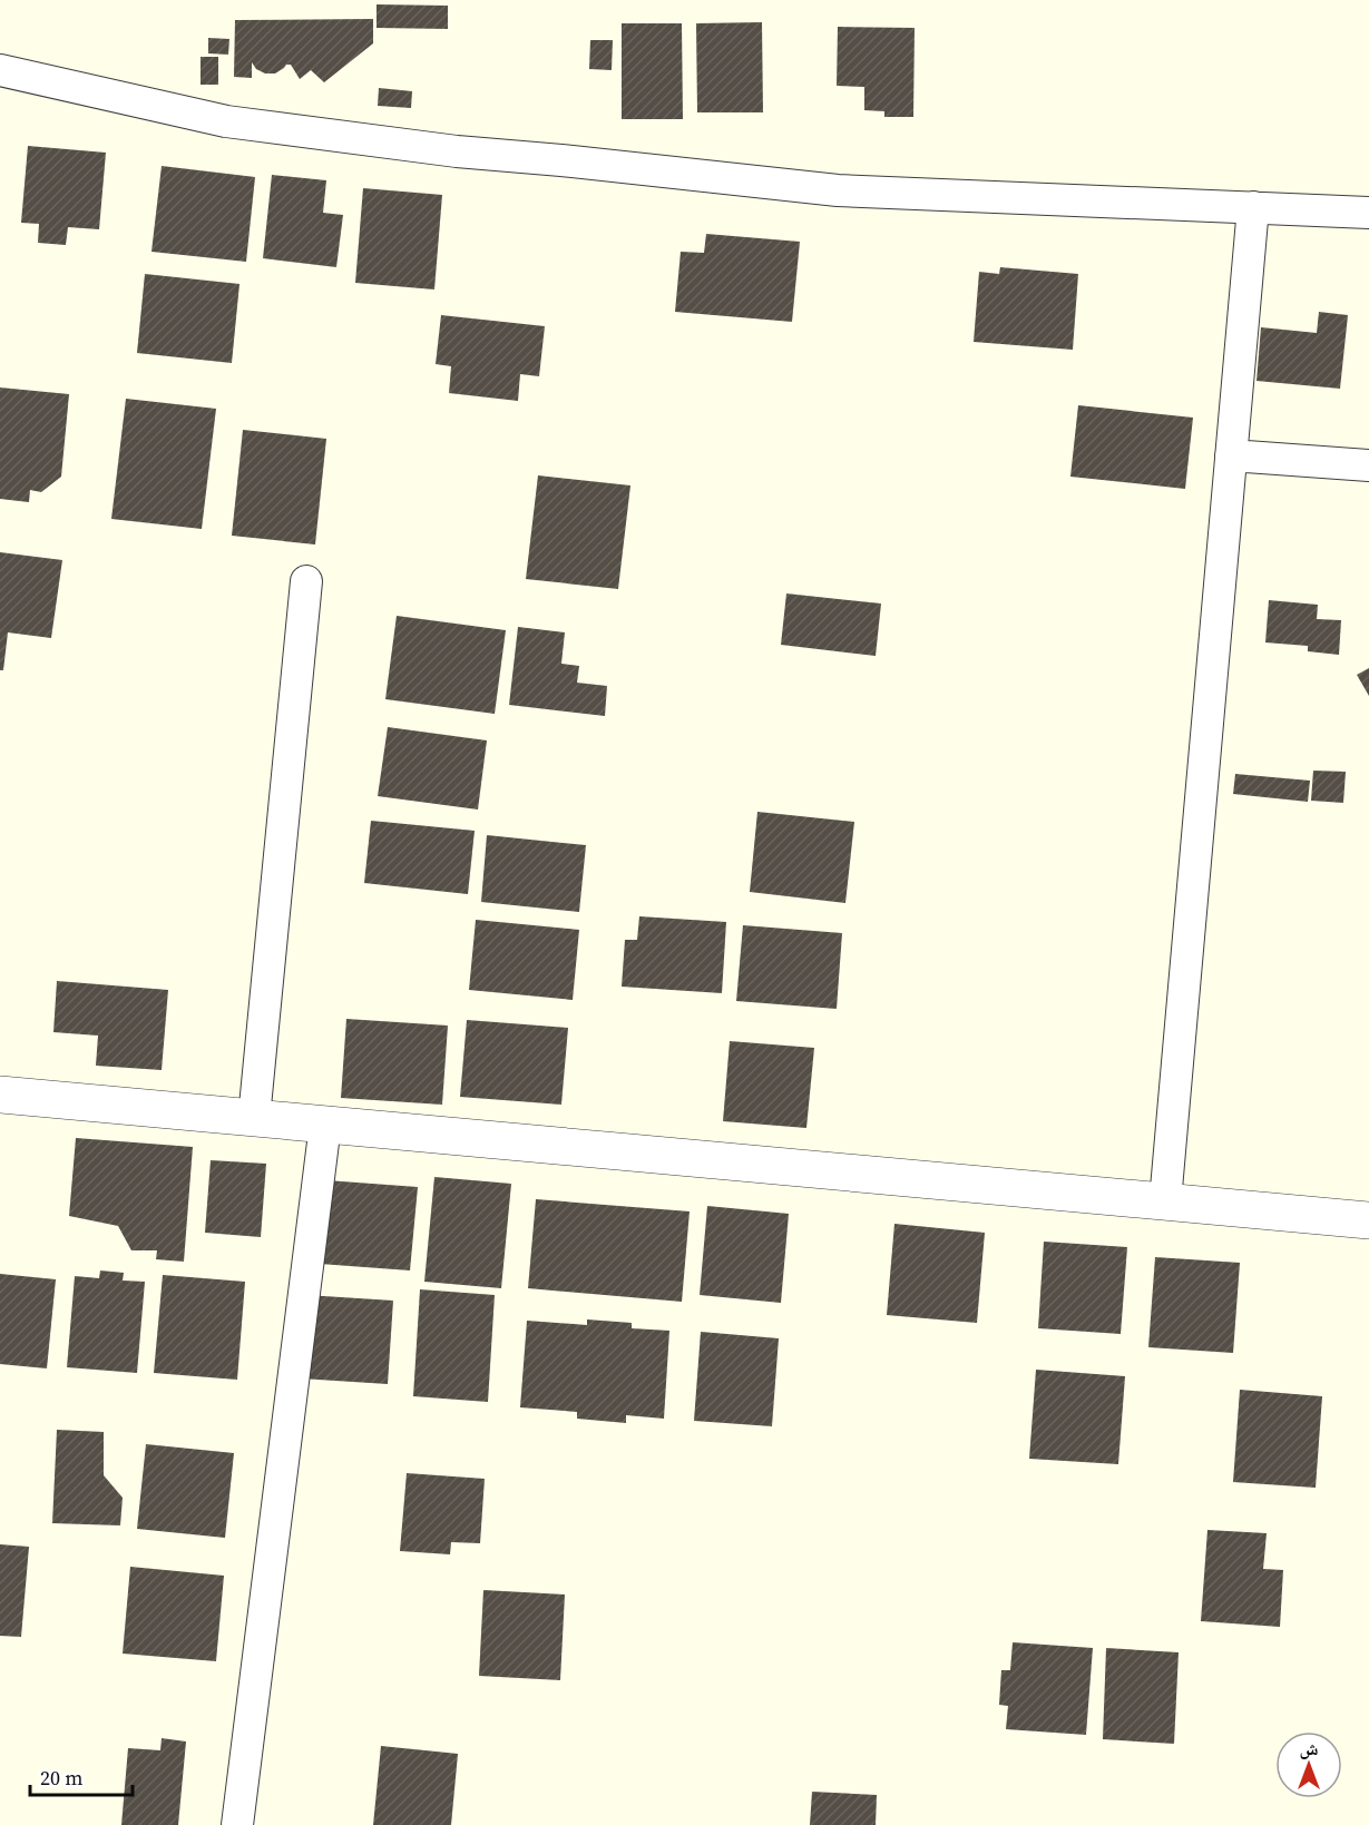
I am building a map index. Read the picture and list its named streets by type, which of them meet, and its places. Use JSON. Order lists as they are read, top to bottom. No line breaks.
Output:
{"scale_bar":"20 m","north":"top"}
